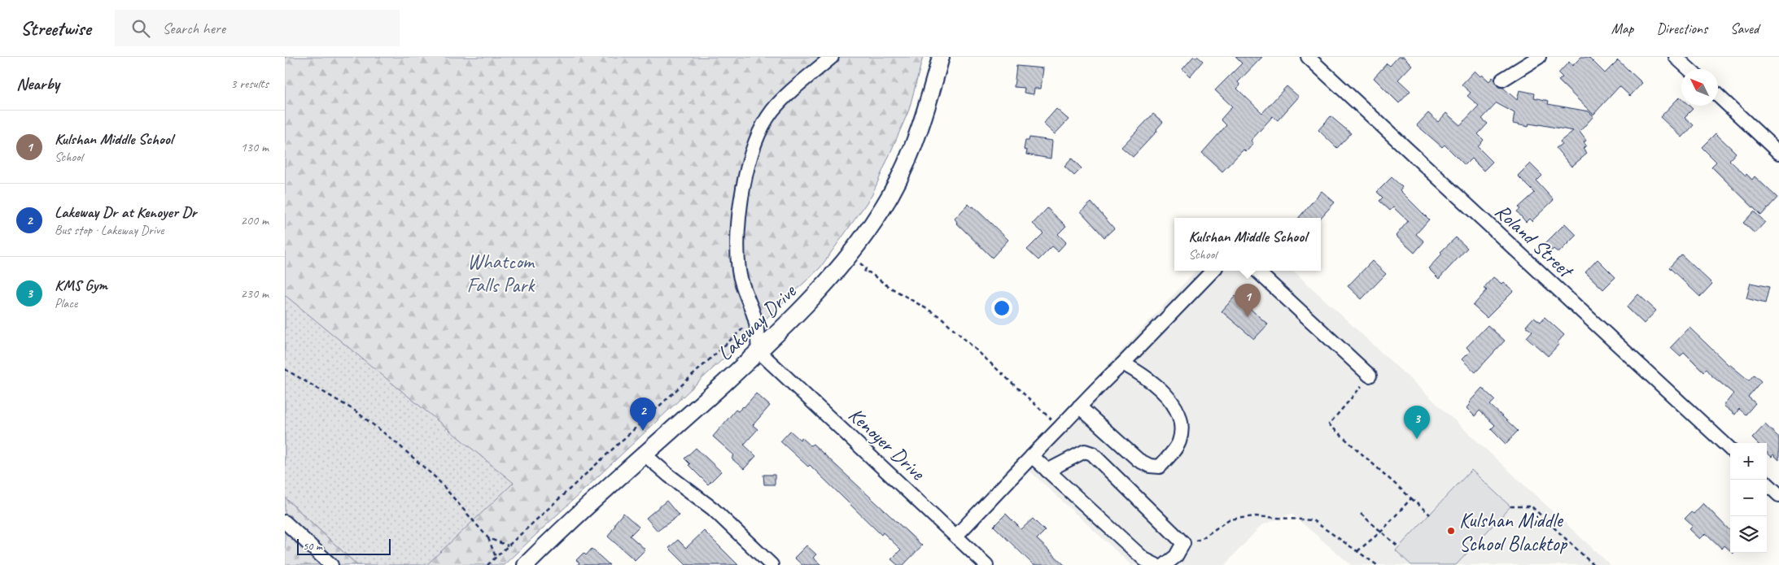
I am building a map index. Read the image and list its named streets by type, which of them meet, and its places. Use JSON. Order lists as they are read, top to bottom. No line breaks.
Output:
{"streets":{"main road":["Lakeway Drive"],"street":["Roland Street","Kenoyer Drive"]},"crossings":[["Lakeway Drive","Kenoyer Drive"]],"parks":["Whatcom Falls Park"],"places":["Kulshan Middle School Blacktop"],"scale_bar":"50 m","north":"top left","page":{"header":"Streetwise","search":"Search here","nav":["Map","Directions","Saved"],"heading":["Nearby","3 results"],"list":[{"mark":"1","name":"Kulshan Middle School","note":"School","value":"130 m"},{"mark":"2","name":"Lakeway Dr at Kenoyer Dr","note":"Bus stop · Lakeway Drive","value":"200 m"},{"mark":"3","name":"KMS Gym","note":"Place","value":"230 m"}],"popup":["Kulshan Middle School","School"],"pins":["1","2","3"],"map_buttons":["+","−"],"scale":"50 m"}}
